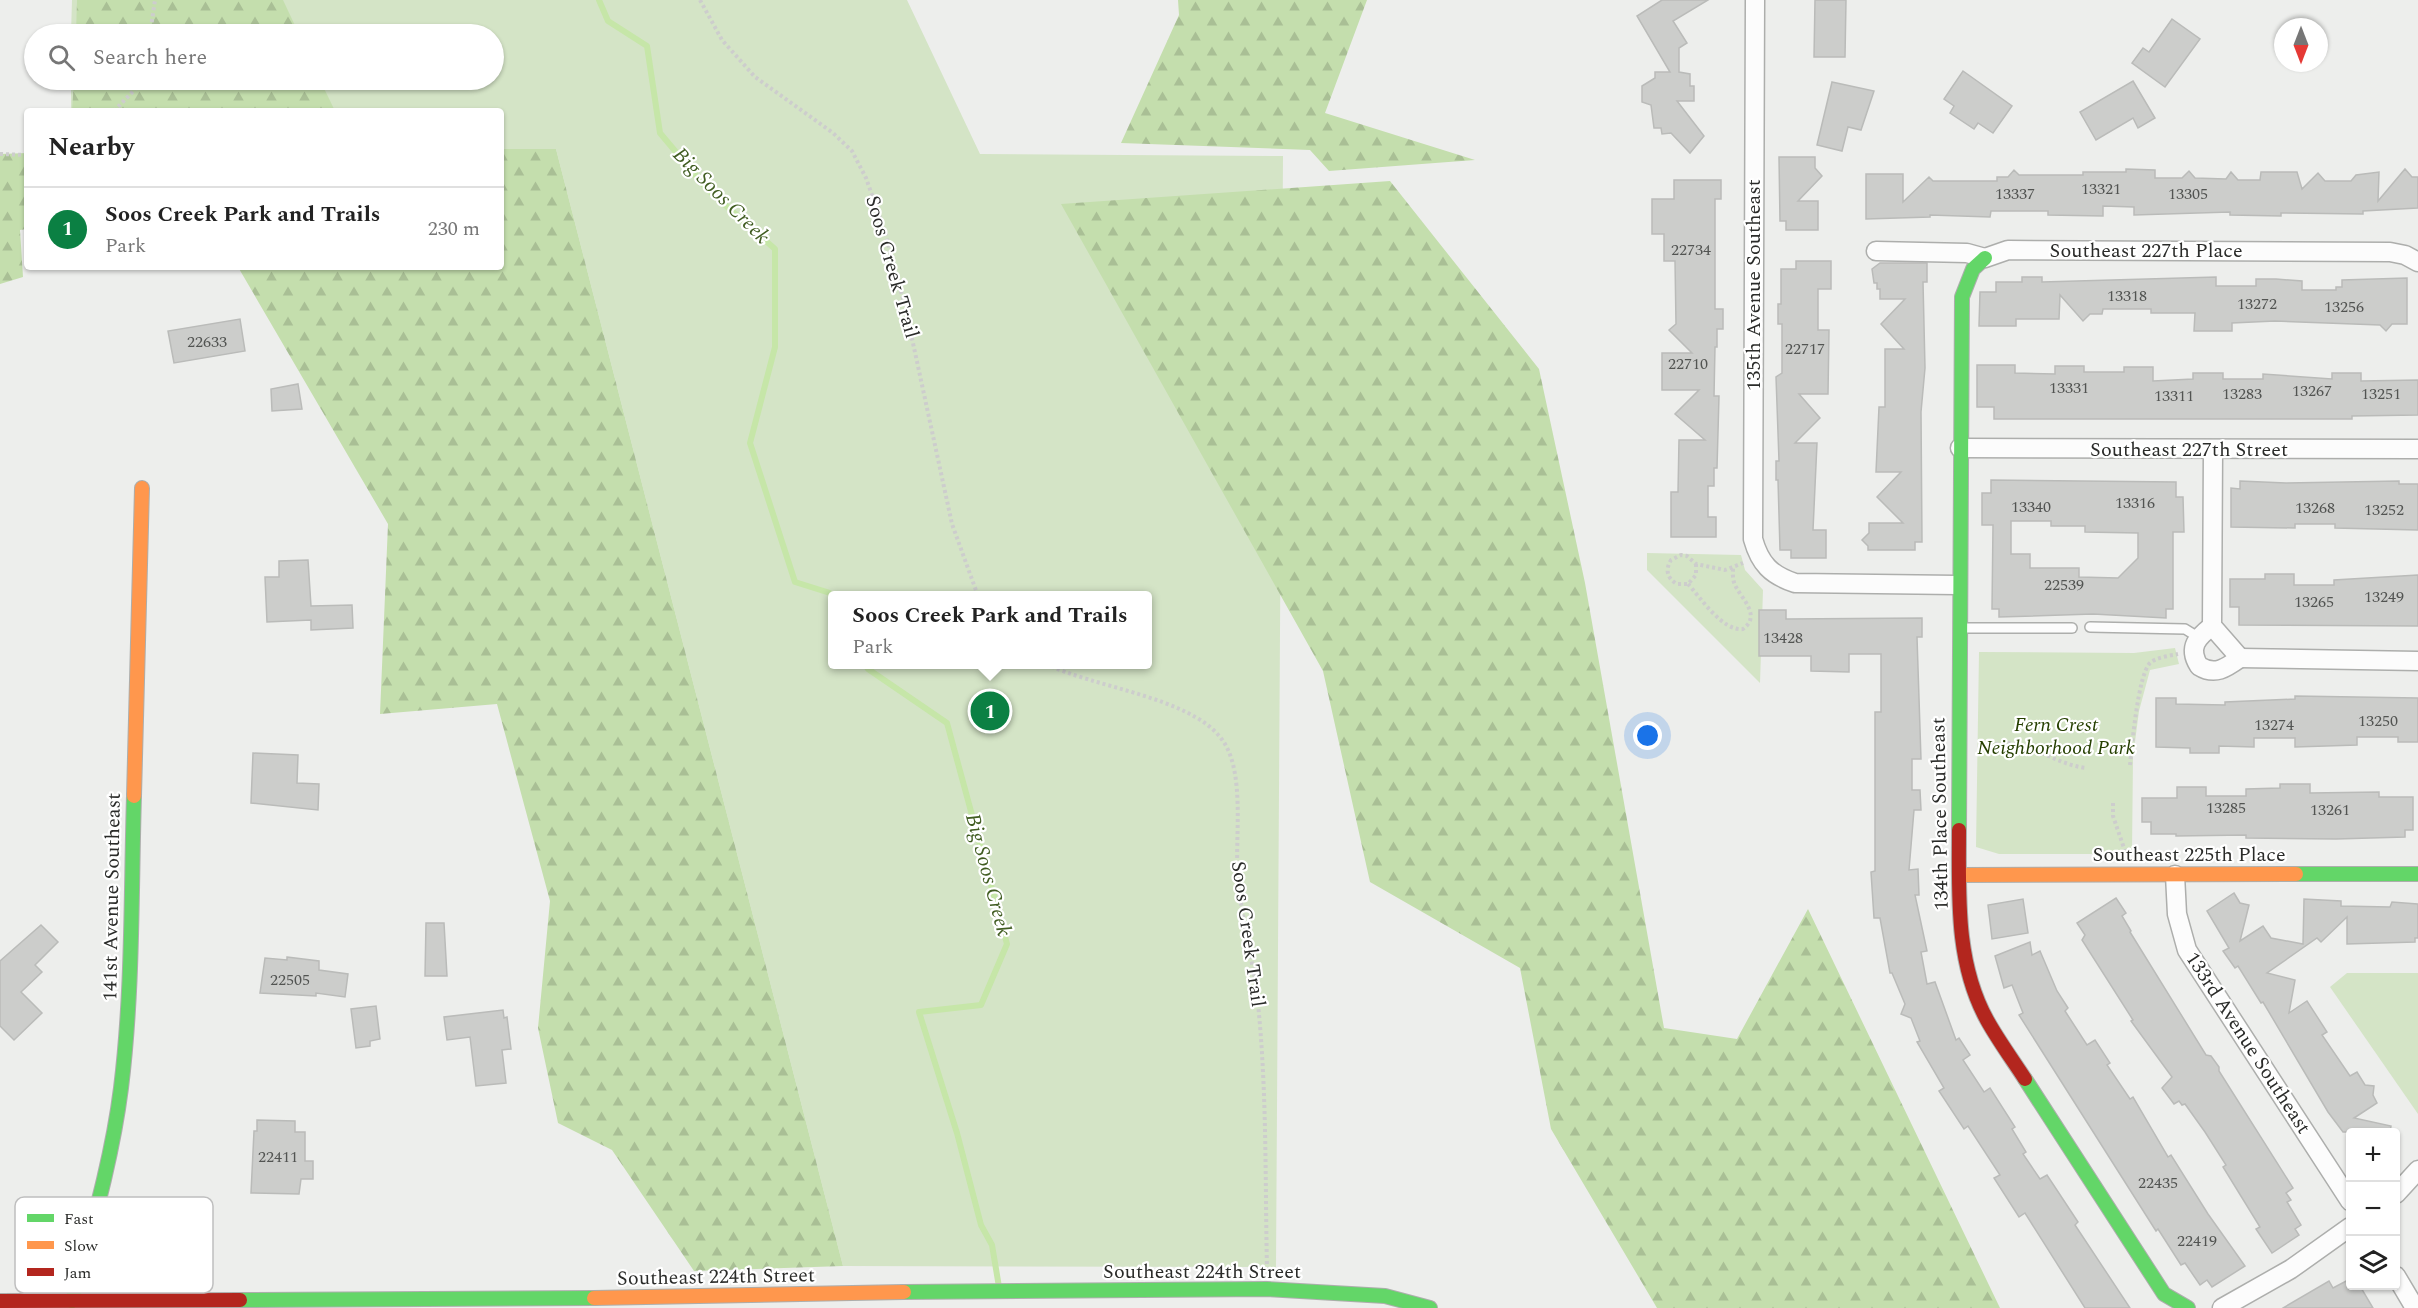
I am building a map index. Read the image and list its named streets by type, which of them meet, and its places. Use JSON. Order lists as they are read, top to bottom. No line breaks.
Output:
{"streets":{"street":["Southeast 227th Place","135th Avenue Southeast","Southeast 227th Street","134th Place Southeast","Southeast 225th Place","141st Avenue Southeast","133rd Avenue Southeast","Southeast 224th Street"],"path":["Soos Creek Trail"]},"crossings":[["Southeast 227th Place","134th Place Southeast"],["Soos Creek Trail","Southeast 224th Street"],["Southeast 227th Street","134th Place Southeast"],["134th Place Southeast","Southeast 225th Place"],["Southeast 225th Place","133rd Avenue Southeast"],["141st Avenue Southeast","Southeast 224th Street"]],"water":["Big Soos Creek"],"parks":["Fern Crest Neighborhood Park"],"house_numbers":["13321","13337","13305","22734","13318","13272","13256","22633","22717","22710","13331","13267","13283","13251","13311","13316","13340","13268","13252","22539","13249","13265","13428","13250","13274","13285","13261","22505","22411","22435","22419"],"legend":["Fast","Slow","Jam"],"north":"bottom","page":{"search":"Search here","heading":"Nearby","list":[{"mark":"1","name":"Soos Creek Park and Trails","note":"Park","value":"230 m"}],"popup":["Soos Creek Park and Trails","Park"],"pins":"1","map_buttons":["+","−"]}}
